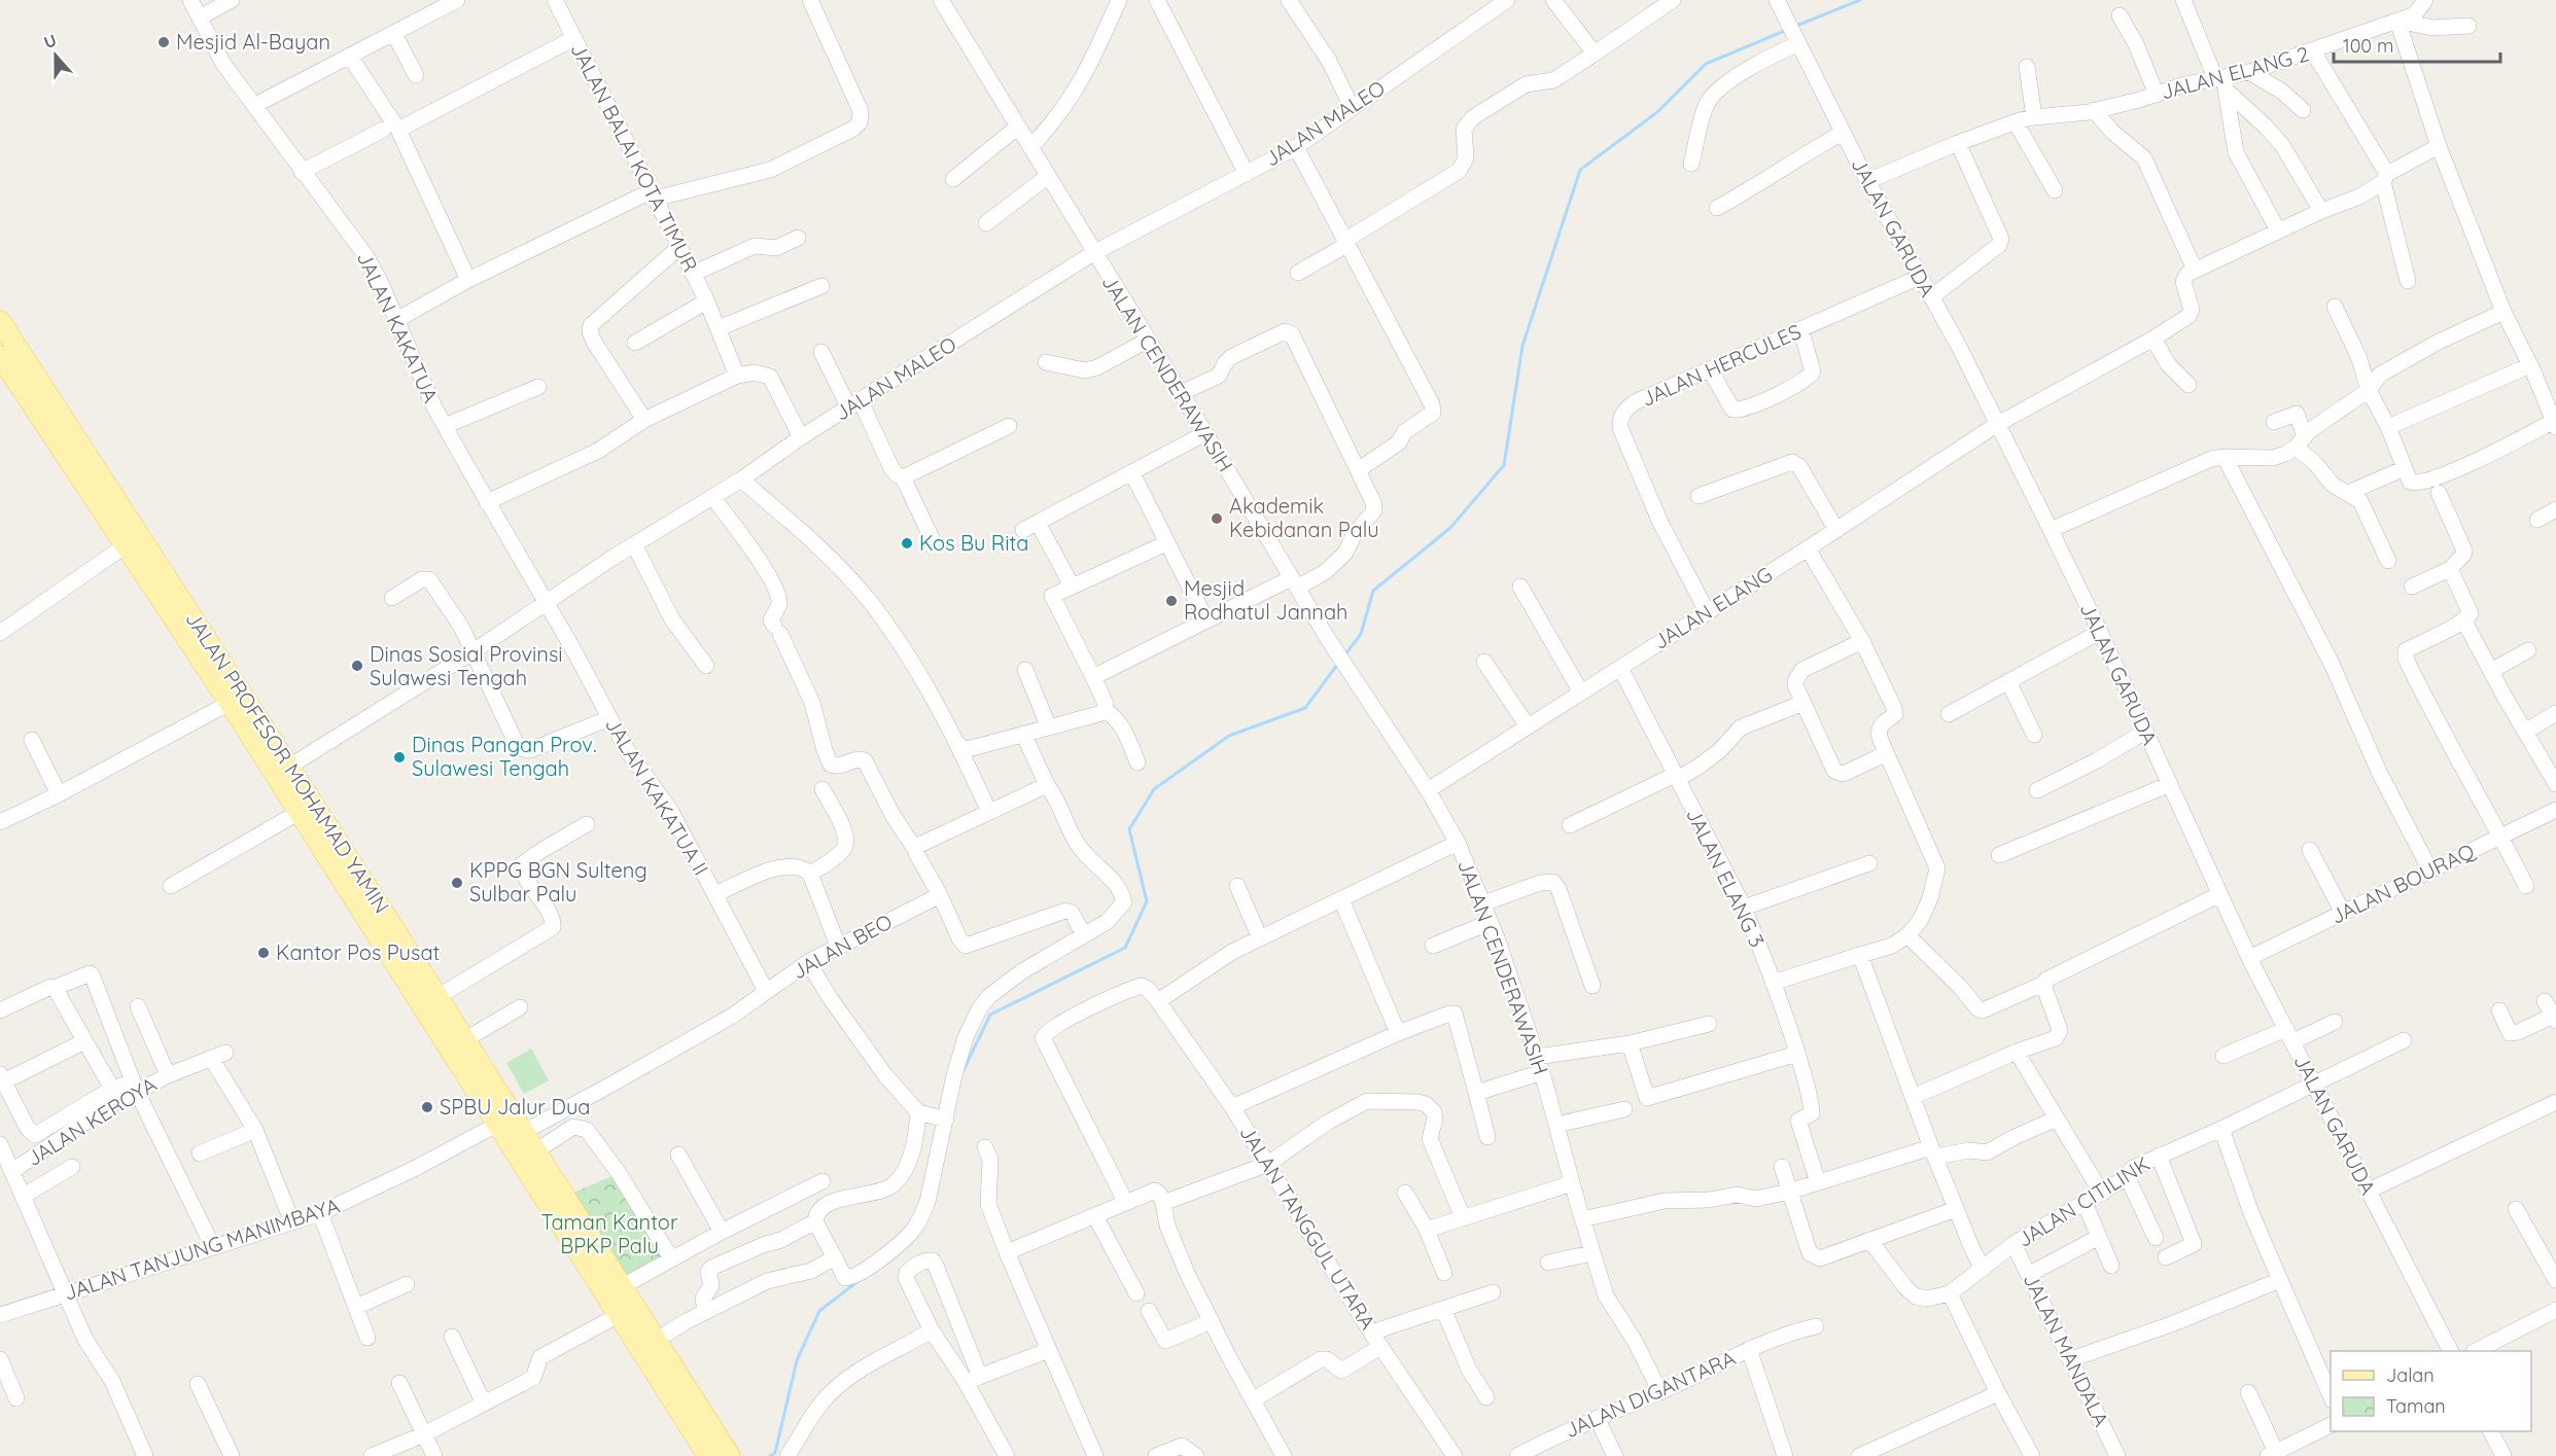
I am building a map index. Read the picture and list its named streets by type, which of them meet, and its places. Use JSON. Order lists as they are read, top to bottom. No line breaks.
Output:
{"streets":{"main road":["JALAN PROFESOR MOHAMAD YAMIN"],"street":["JALAN ELANG 2","JALAN MALEO","JALAN BALAI KOTA TIMUR","JALAN GARUDA","JALAN KAKATUA","JALAN HERCULES","JALAN CENDERAWASIH","JALAN ELANG","JALAN KAKATUA II","JALAN ELANG 3","JALAN BOURAQ","JALAN BEO","JALAN KEROYA","JALAN CITILINK","JALAN TANGGUL UTARA","JALAN TANJUNG MANIMBAYA","JALAN MANDALA","JALAN DIGANTARA"]},"crossings":[["JALAN ELANG 2","JALAN GARUDA"],["JALAN MALEO","JALAN KAKATUA"],["JALAN MALEO","JALAN CENDERAWASIH"],["JALAN MALEO","JALAN PROFESOR MOHAMAD YAMIN"],["JALAN MALEO","JALAN KAKATUA II"],["JALAN GARUDA","JALAN HERCULES"],["JALAN GARUDA","JALAN ELANG"],["JALAN GARUDA","JALAN BOURAQ"],["JALAN GARUDA","JALAN CITILINK"],["JALAN KAKATUA","JALAN KAKATUA II"],["JALAN HERCULES","JALAN ELANG"],["JALAN CENDERAWASIH","JALAN ELANG"],["JALAN CENDERAWASIH","JALAN DIGANTARA"],["JALAN ELANG","JALAN ELANG 3"],["JALAN PROFESOR MOHAMAD YAMIN","JALAN BEO"],["JALAN PROFESOR MOHAMAD YAMIN","JALAN TANJUNG MANIMBAYA"],["JALAN KAKATUA II","JALAN BEO"],["JALAN KEROYA","JALAN TANJUNG MANIMBAYA"],["JALAN CITILINK","JALAN MANDALA"]],"parks":["Taman Kantor BPKP Palu"],"places":["Mesjid Al-Bayan","Akademik Kebidanan Palu","Kos Bu Rita","Mesjid Rodhatul Jannah","Dinas Sosial Provinsi Sulawesi Tengah","Dinas Pangan Prov. Sulawesi Tengah","KPPG BGN Sulteng Sulbar Palu","Kantor Pos Pusat","SPBU Jalur Dua"],"legend":["Jalan","Taman"],"scale_bar":"100 m","north":"top"}
